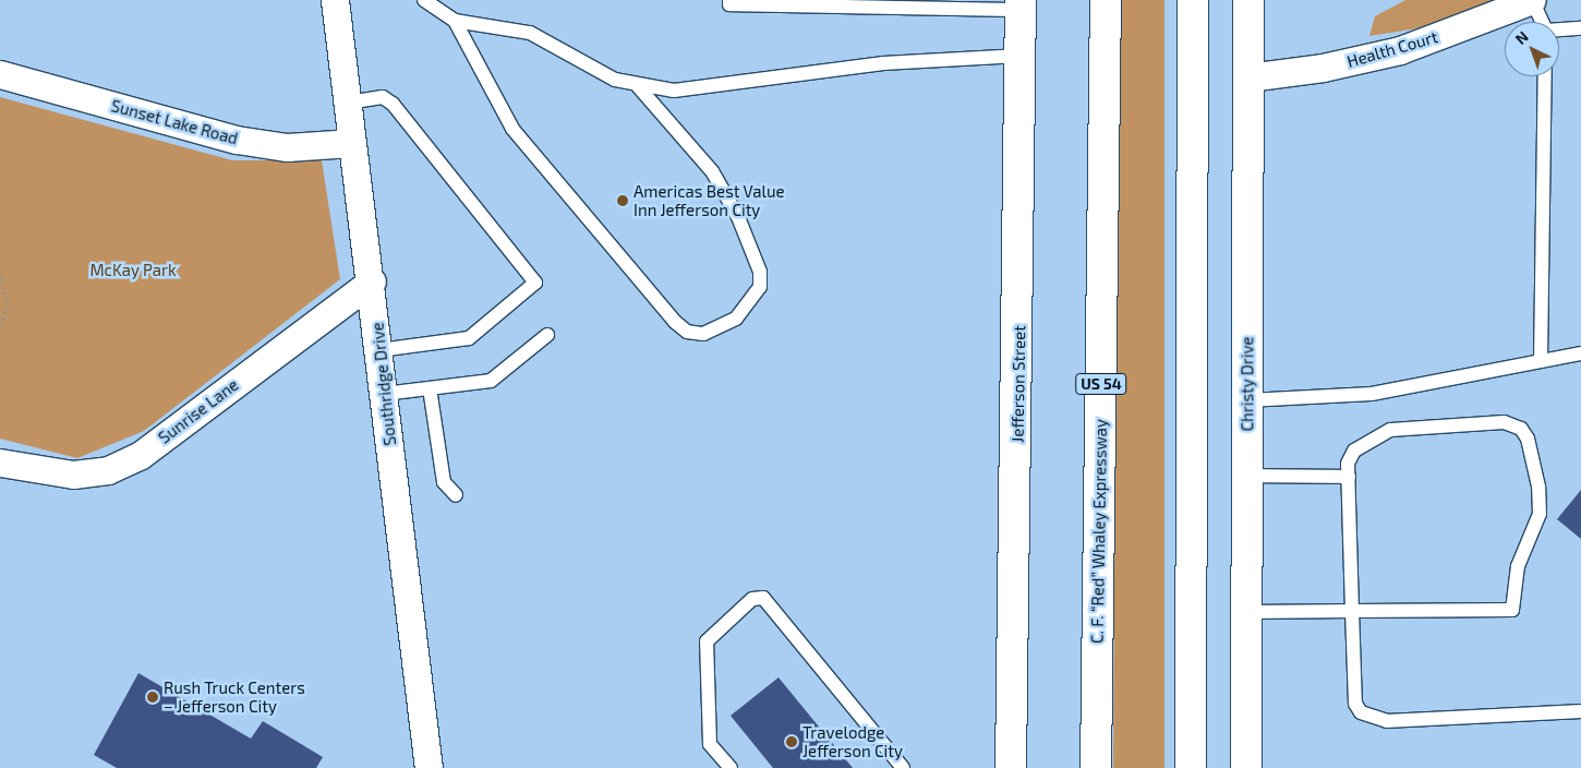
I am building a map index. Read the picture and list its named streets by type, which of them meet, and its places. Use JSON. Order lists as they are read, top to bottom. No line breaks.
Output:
{"streets":{"main road":["Jefferson Street","US 54","Christy Drive","C. F. “Red” Whaley Expressway"],"street":["Health Court","Sunset Lake Road","Southridge Drive","Sunrise Lane"]},"crossings":[["Health Court","Christy Drive"],["Sunset Lake Road","Southridge Drive"],["Southridge Drive","Sunrise Lane"]],"parks":["McKay Park"],"places":["Americas Best Value Inn Jefferson City","Rush Truck Centers – Jefferson City","Travelodge Jefferson City"],"north":"top left"}
